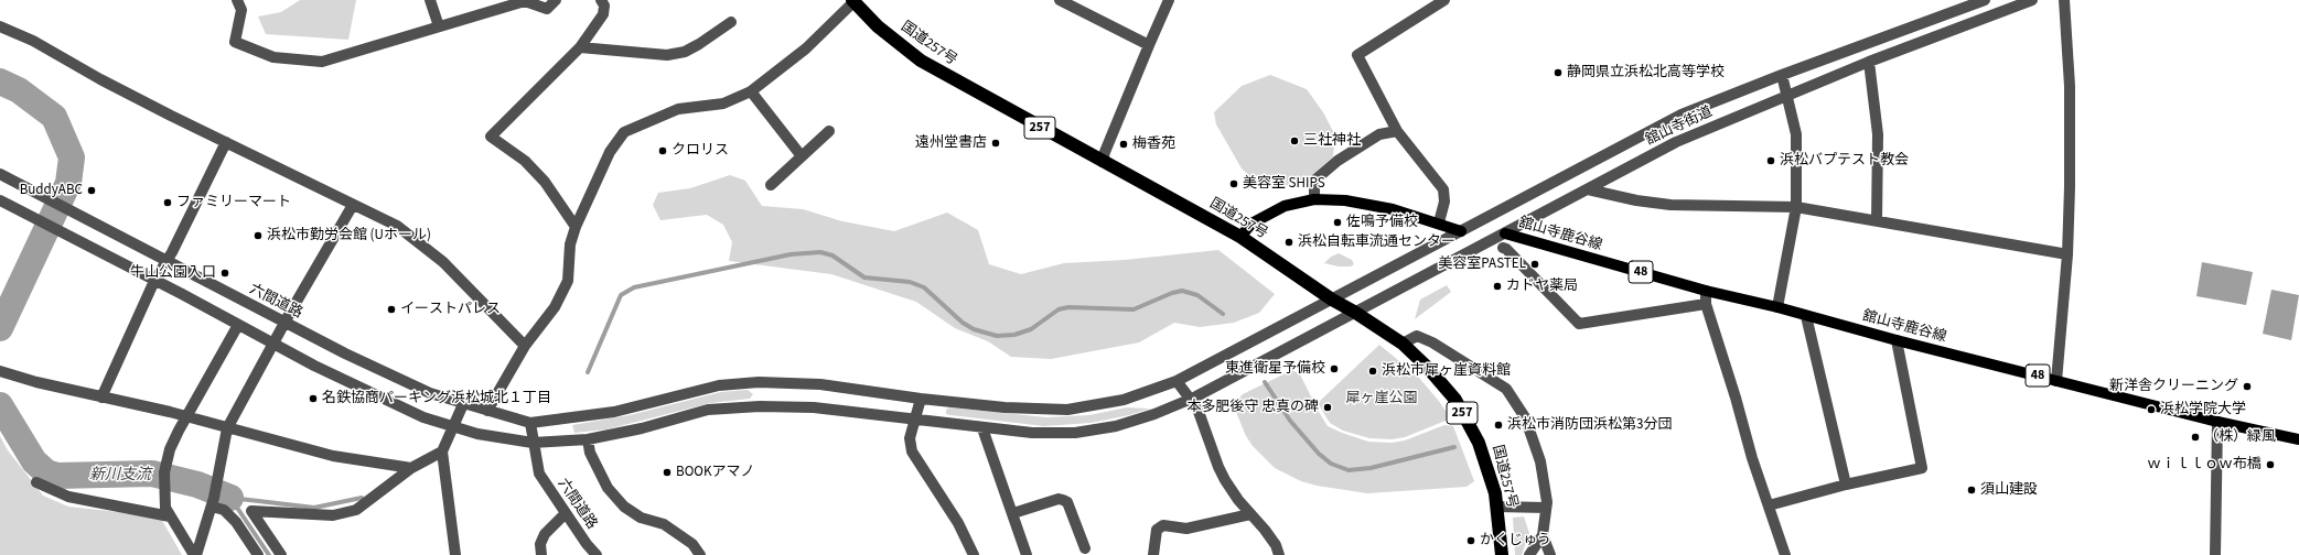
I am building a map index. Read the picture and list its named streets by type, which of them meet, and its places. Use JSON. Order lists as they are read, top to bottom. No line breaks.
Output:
{"streets":{"highway":["国道257号","257"],"main road":["舘山寺鹿谷線","48"],"street":["舘山寺街道","六間道路"]},"crossings":[["国道257号","舘山寺街道"],["舘山寺街道","舘山寺鹿谷線"],["舘山寺街道","六間道路"]],"water":["新川支流"],"parks":["犀ヶ崖公園"],"places":["静岡県立浜松北高等学校","三社神社","遠州堂書店","梅香苑","クロリス","浜松バプテスト教会","美容室 SHIPS","BuddyABC","ファミリーマート","佐鳴予備校","浜松市勤労会館 (Uホール)","浜松自転車流通センター","美容室PASTEL","牛山公園入口","カドヤ薬局","イーストパレス","東進衛星予備校","浜松市犀ヶ崖資料館","新洋舎クリーニング","名鉄協商パーキング浜松城北１丁目","本多肥後守 忠真の碑","浜松学院大学","浜松市消防団浜松第3分団","（株）緑風","ｗｉｌｌｏｗ布橋","BOOKアマノ","須山建設","かくじゅう"]}
